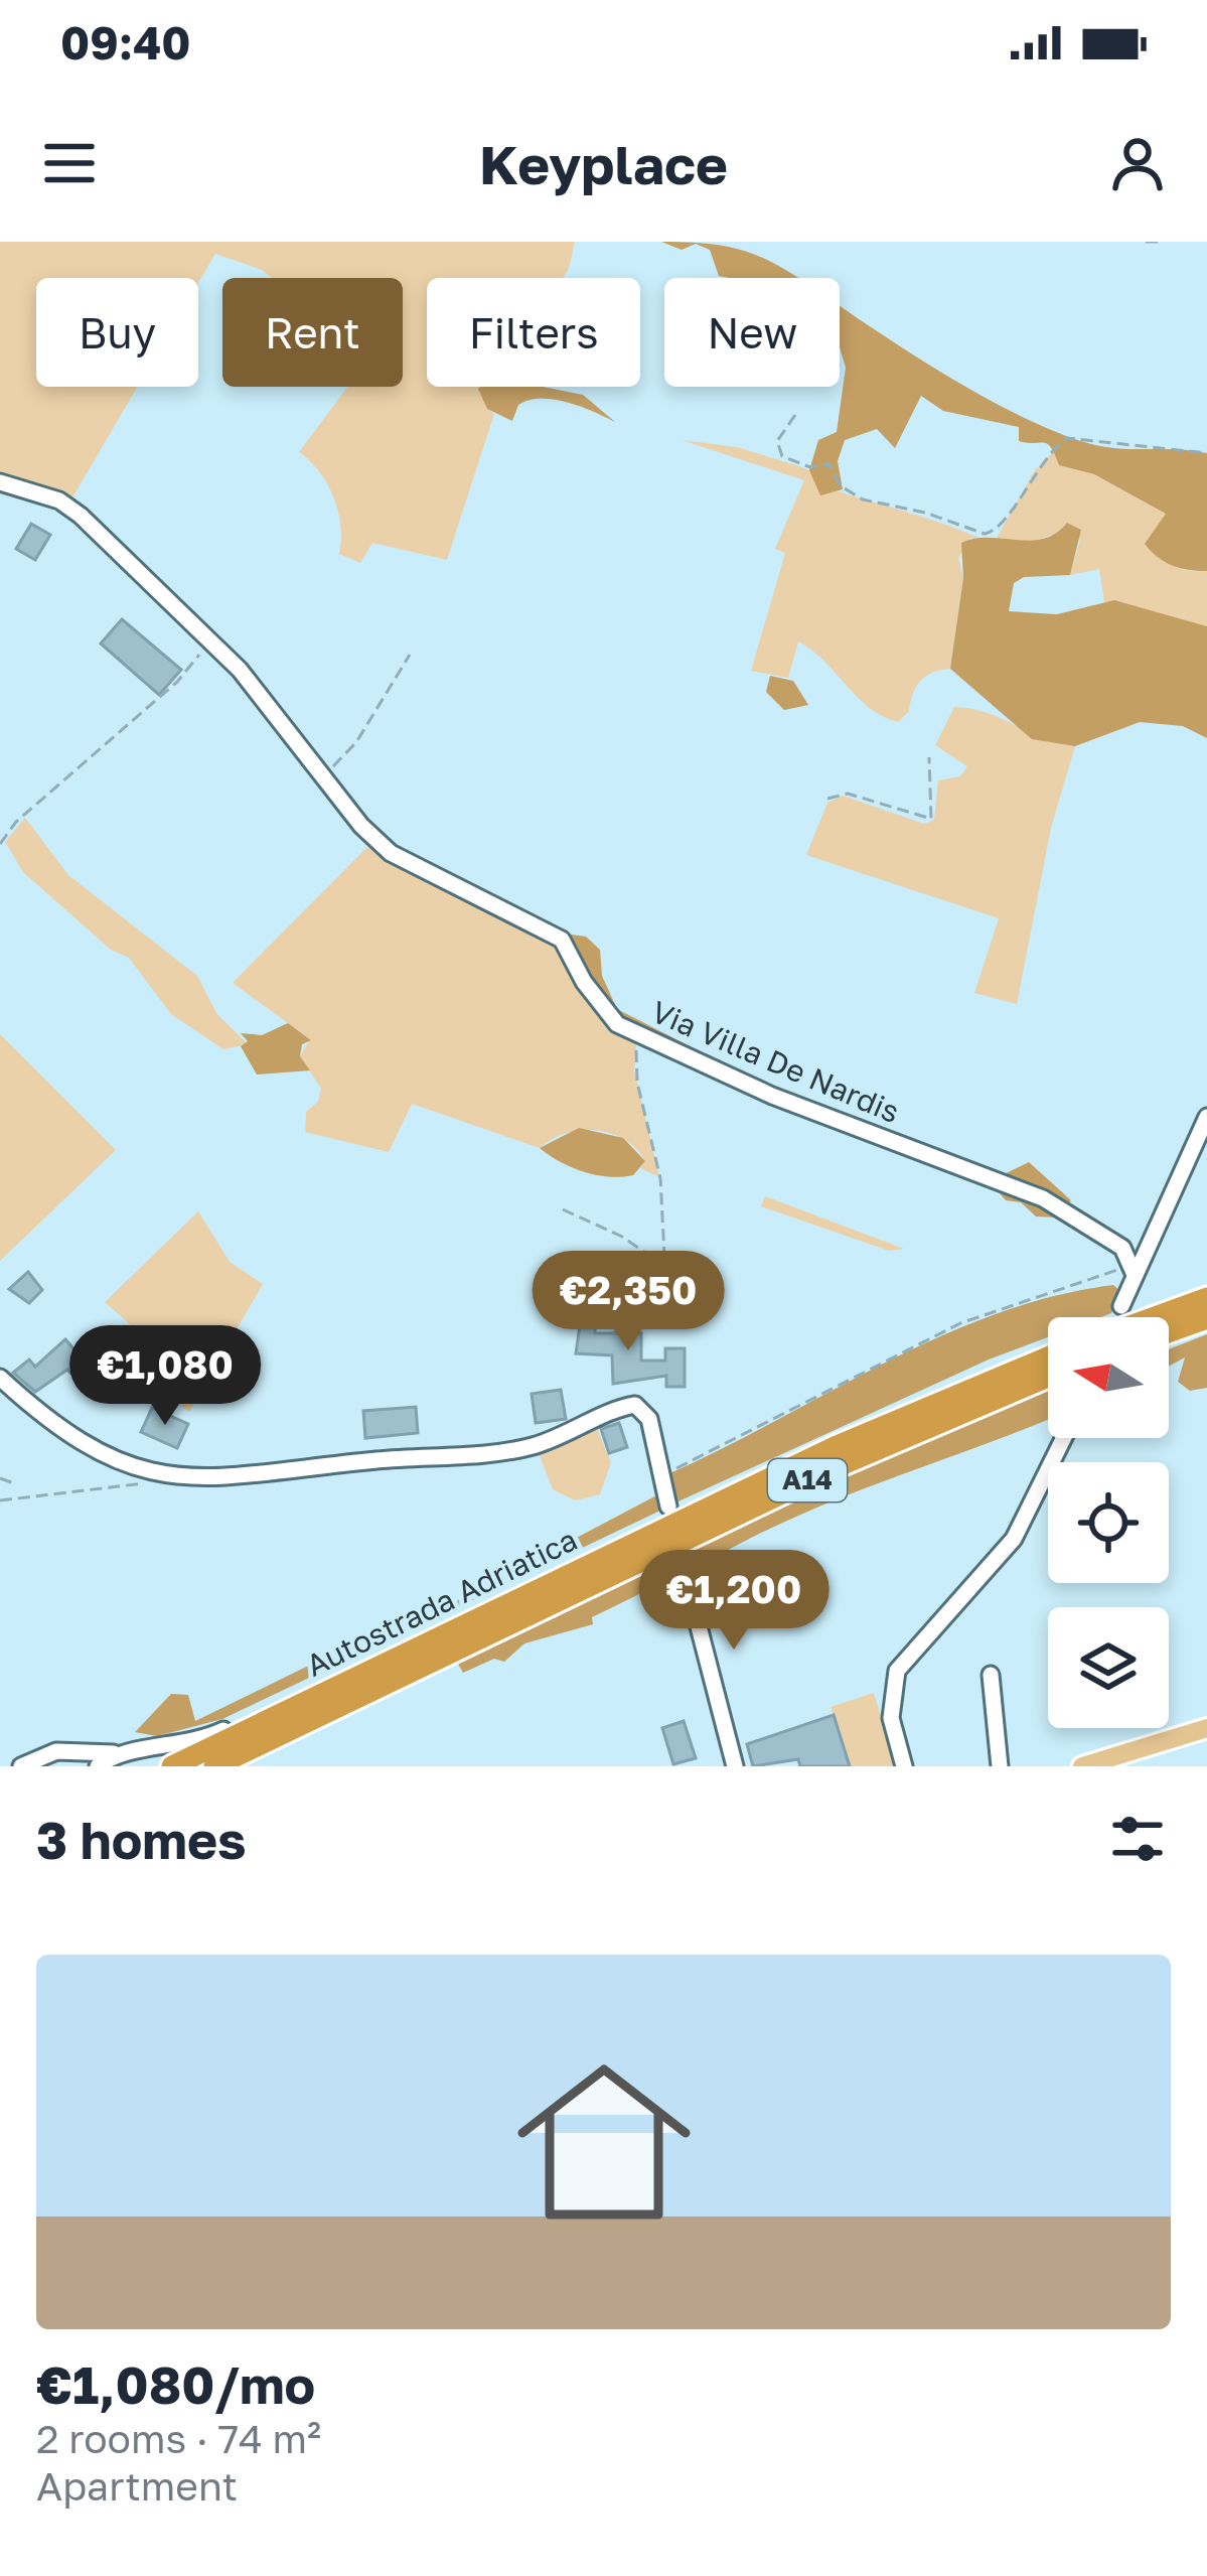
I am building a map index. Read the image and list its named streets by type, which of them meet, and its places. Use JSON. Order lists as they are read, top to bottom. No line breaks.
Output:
{"streets":{"highway":["A14","Autostrada Adriatica"],"street":["Via Villa De Nardis"]},"north":"left","page":{"status":"09:40","header":"Keyplace","chip":["Buy","Rent","Filters","New"],"price":["€2,350","€1,080","€1,200"],"heading":"3 homes","list":[{"name":"€1,080/mo","note":"2 rooms · 74 m² · Apartment"}]}}
